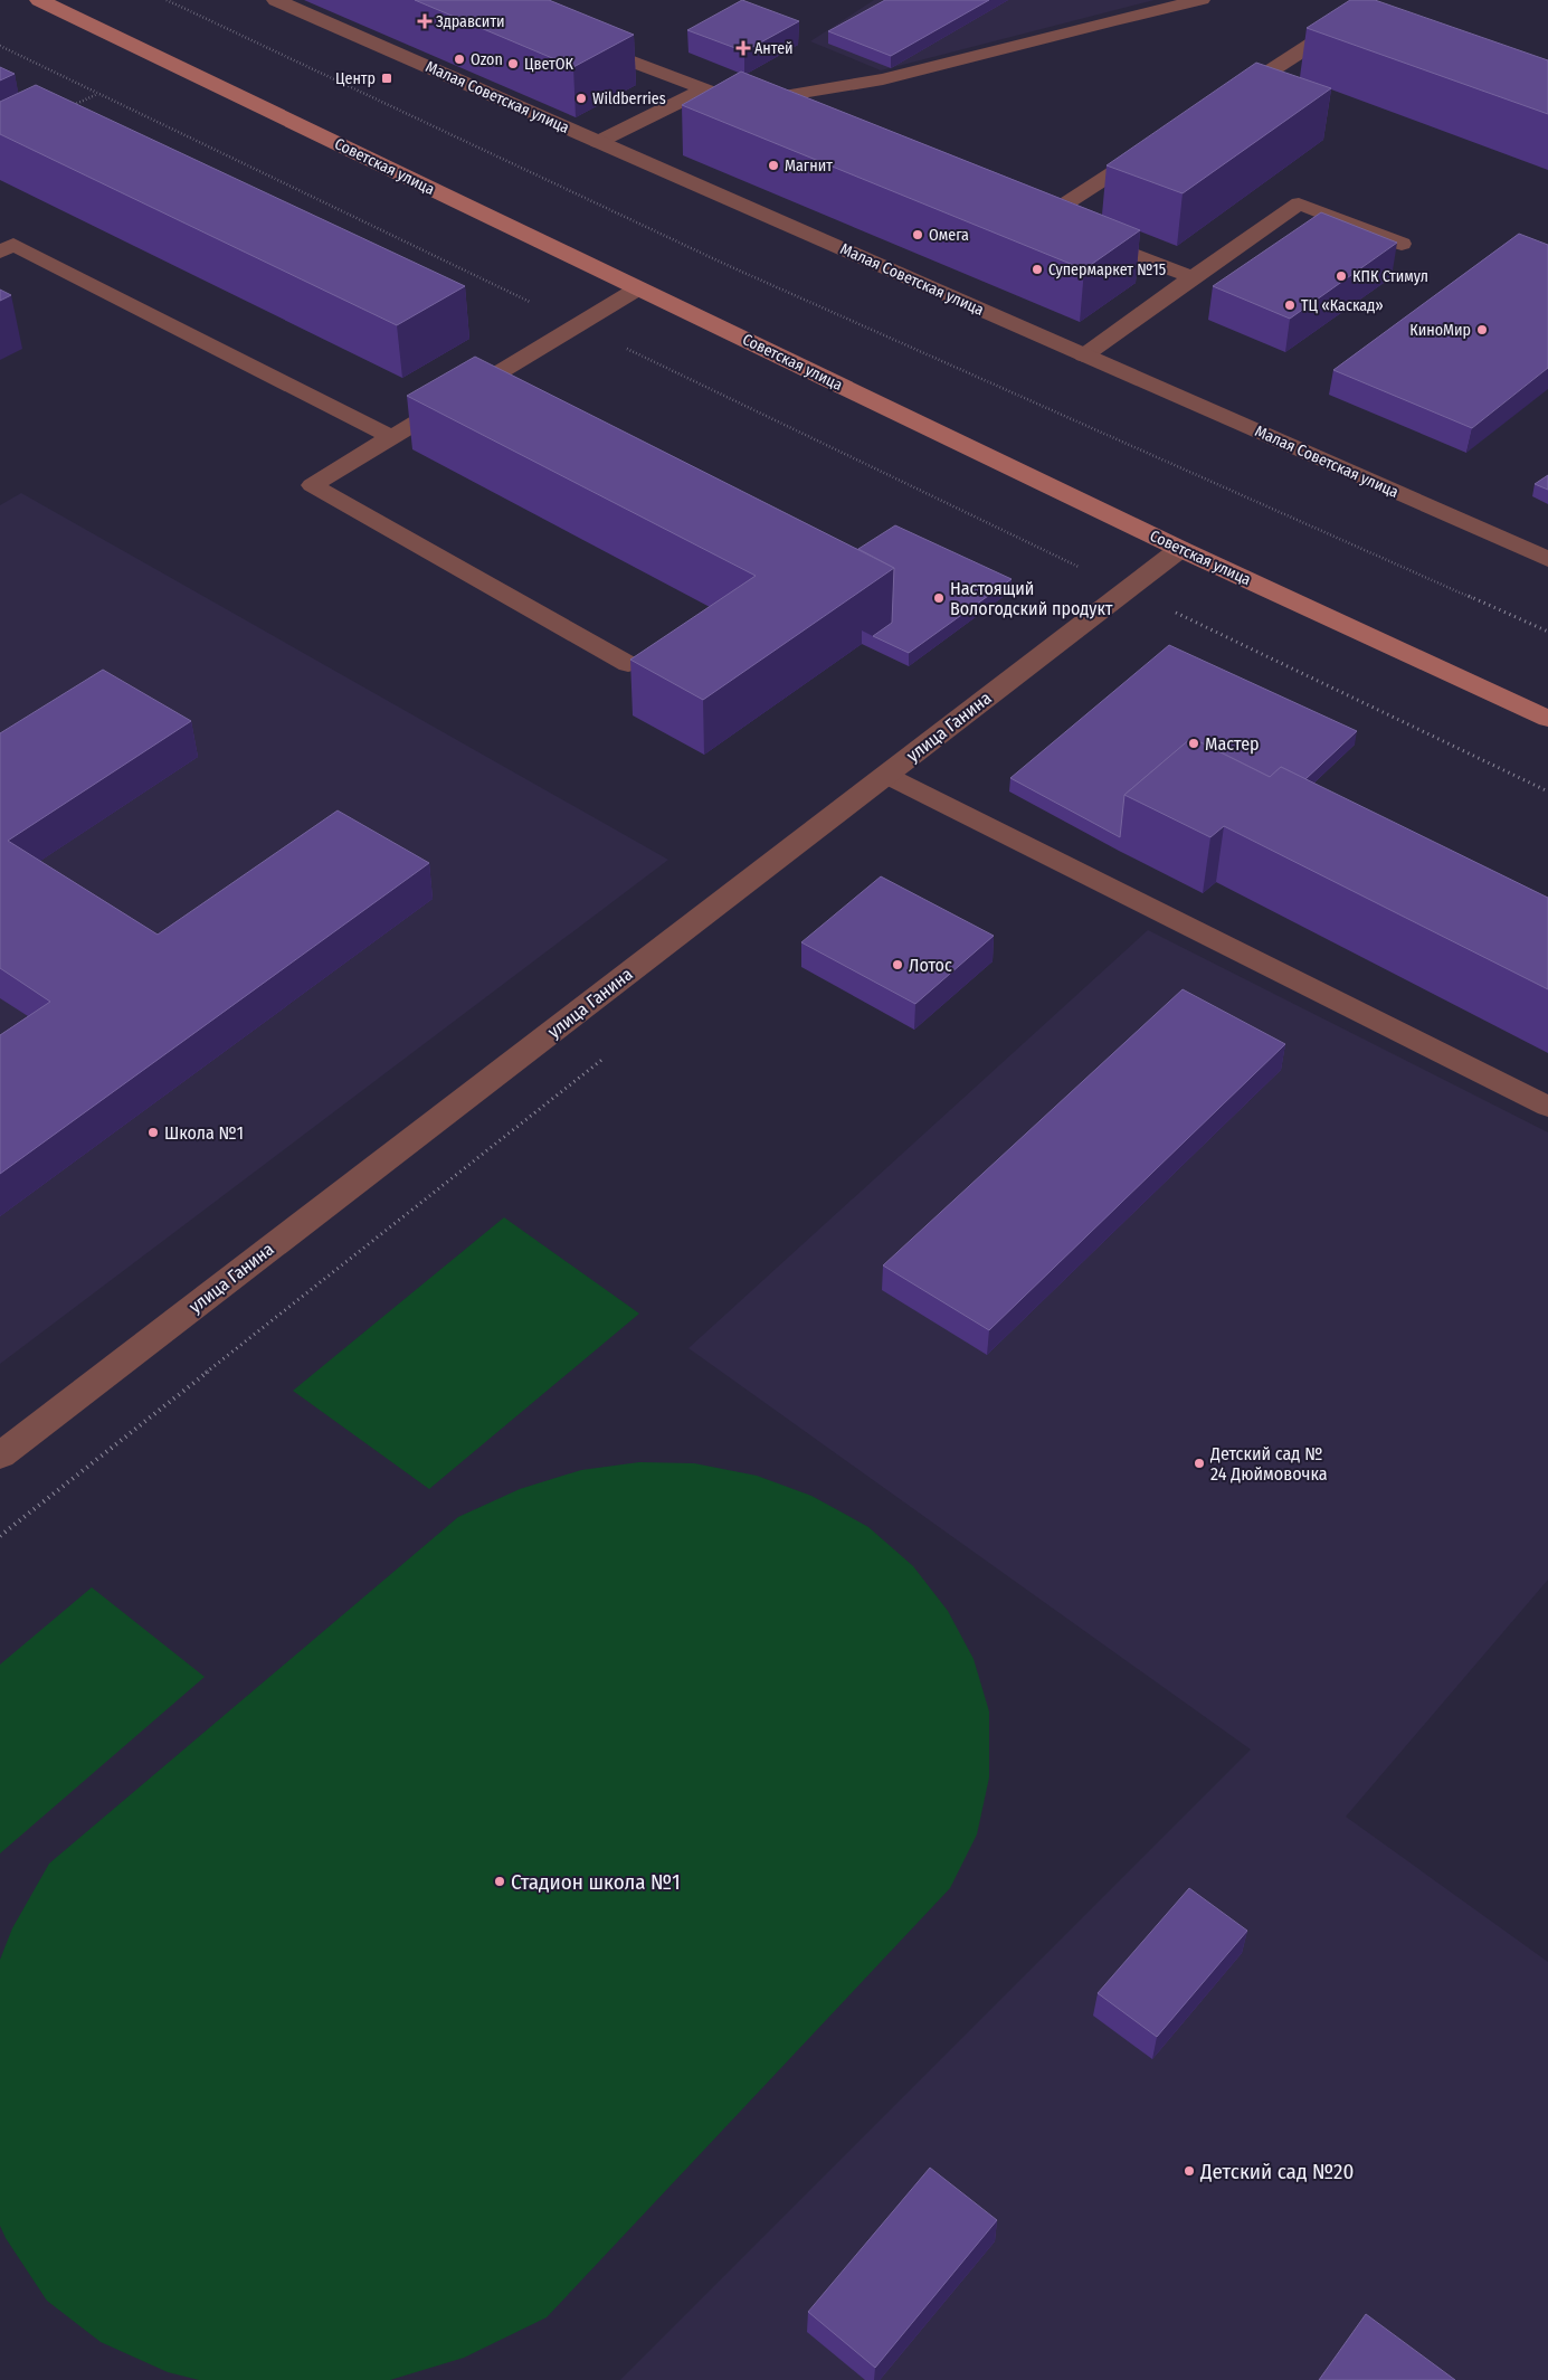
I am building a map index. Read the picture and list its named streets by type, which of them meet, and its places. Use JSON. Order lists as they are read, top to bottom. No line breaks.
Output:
{"streets":{"main road":["Советская улица"],"street":["Малая Советская улица","улица Ганина"]},"crossings":[["Советская улица","улица Ганина"]],"places":{"health":["Здравсити","Антей"],"other":["Ozon","ЦветОК","Wildberries","Магнит","Омега","Супермаркет №15","КПК Стимул","ТЦ «Каскад»","КиноМир","Настоящий Вологодский продукт","Мастер","Лотос","Школа №1","Детский сад № 24 Дюймовочка","Стадион школа №1","Детский сад №20"],"transit":["Центр"]}}
